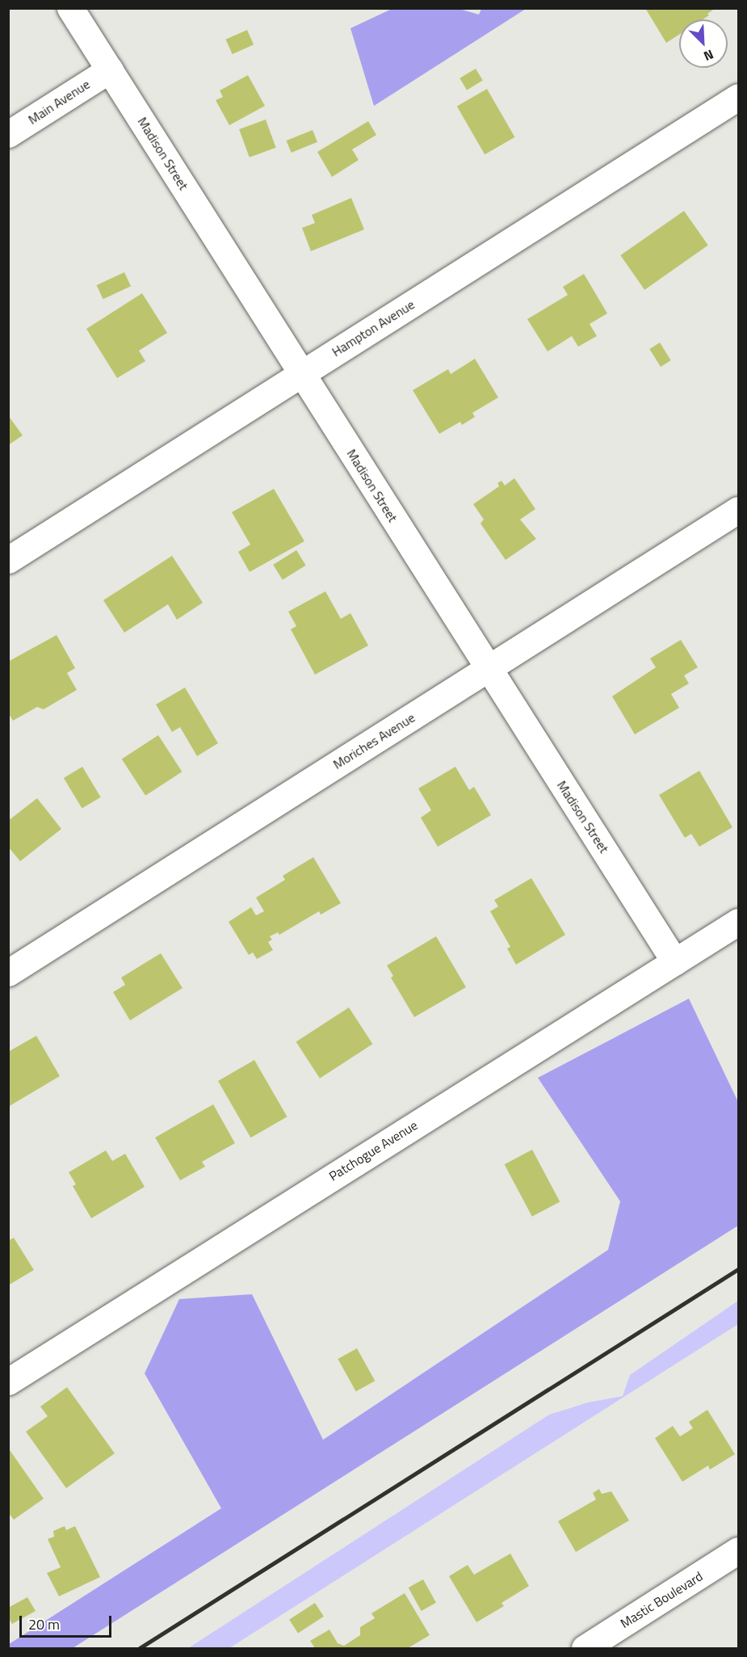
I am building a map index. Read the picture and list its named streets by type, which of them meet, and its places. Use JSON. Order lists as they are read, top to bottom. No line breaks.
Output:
{"streets":{"street":["Main Avenue","Madison Street","Hampton Avenue","Moriches Avenue","Patchogue Avenue","Mastic Boulevard"]},"crossings":[["Main Avenue","Madison Street"],["Madison Street","Hampton Avenue"],["Madison Street","Moriches Avenue"],["Madison Street","Patchogue Avenue"]],"scale_bar":"20 m","north":"bottom right"}
